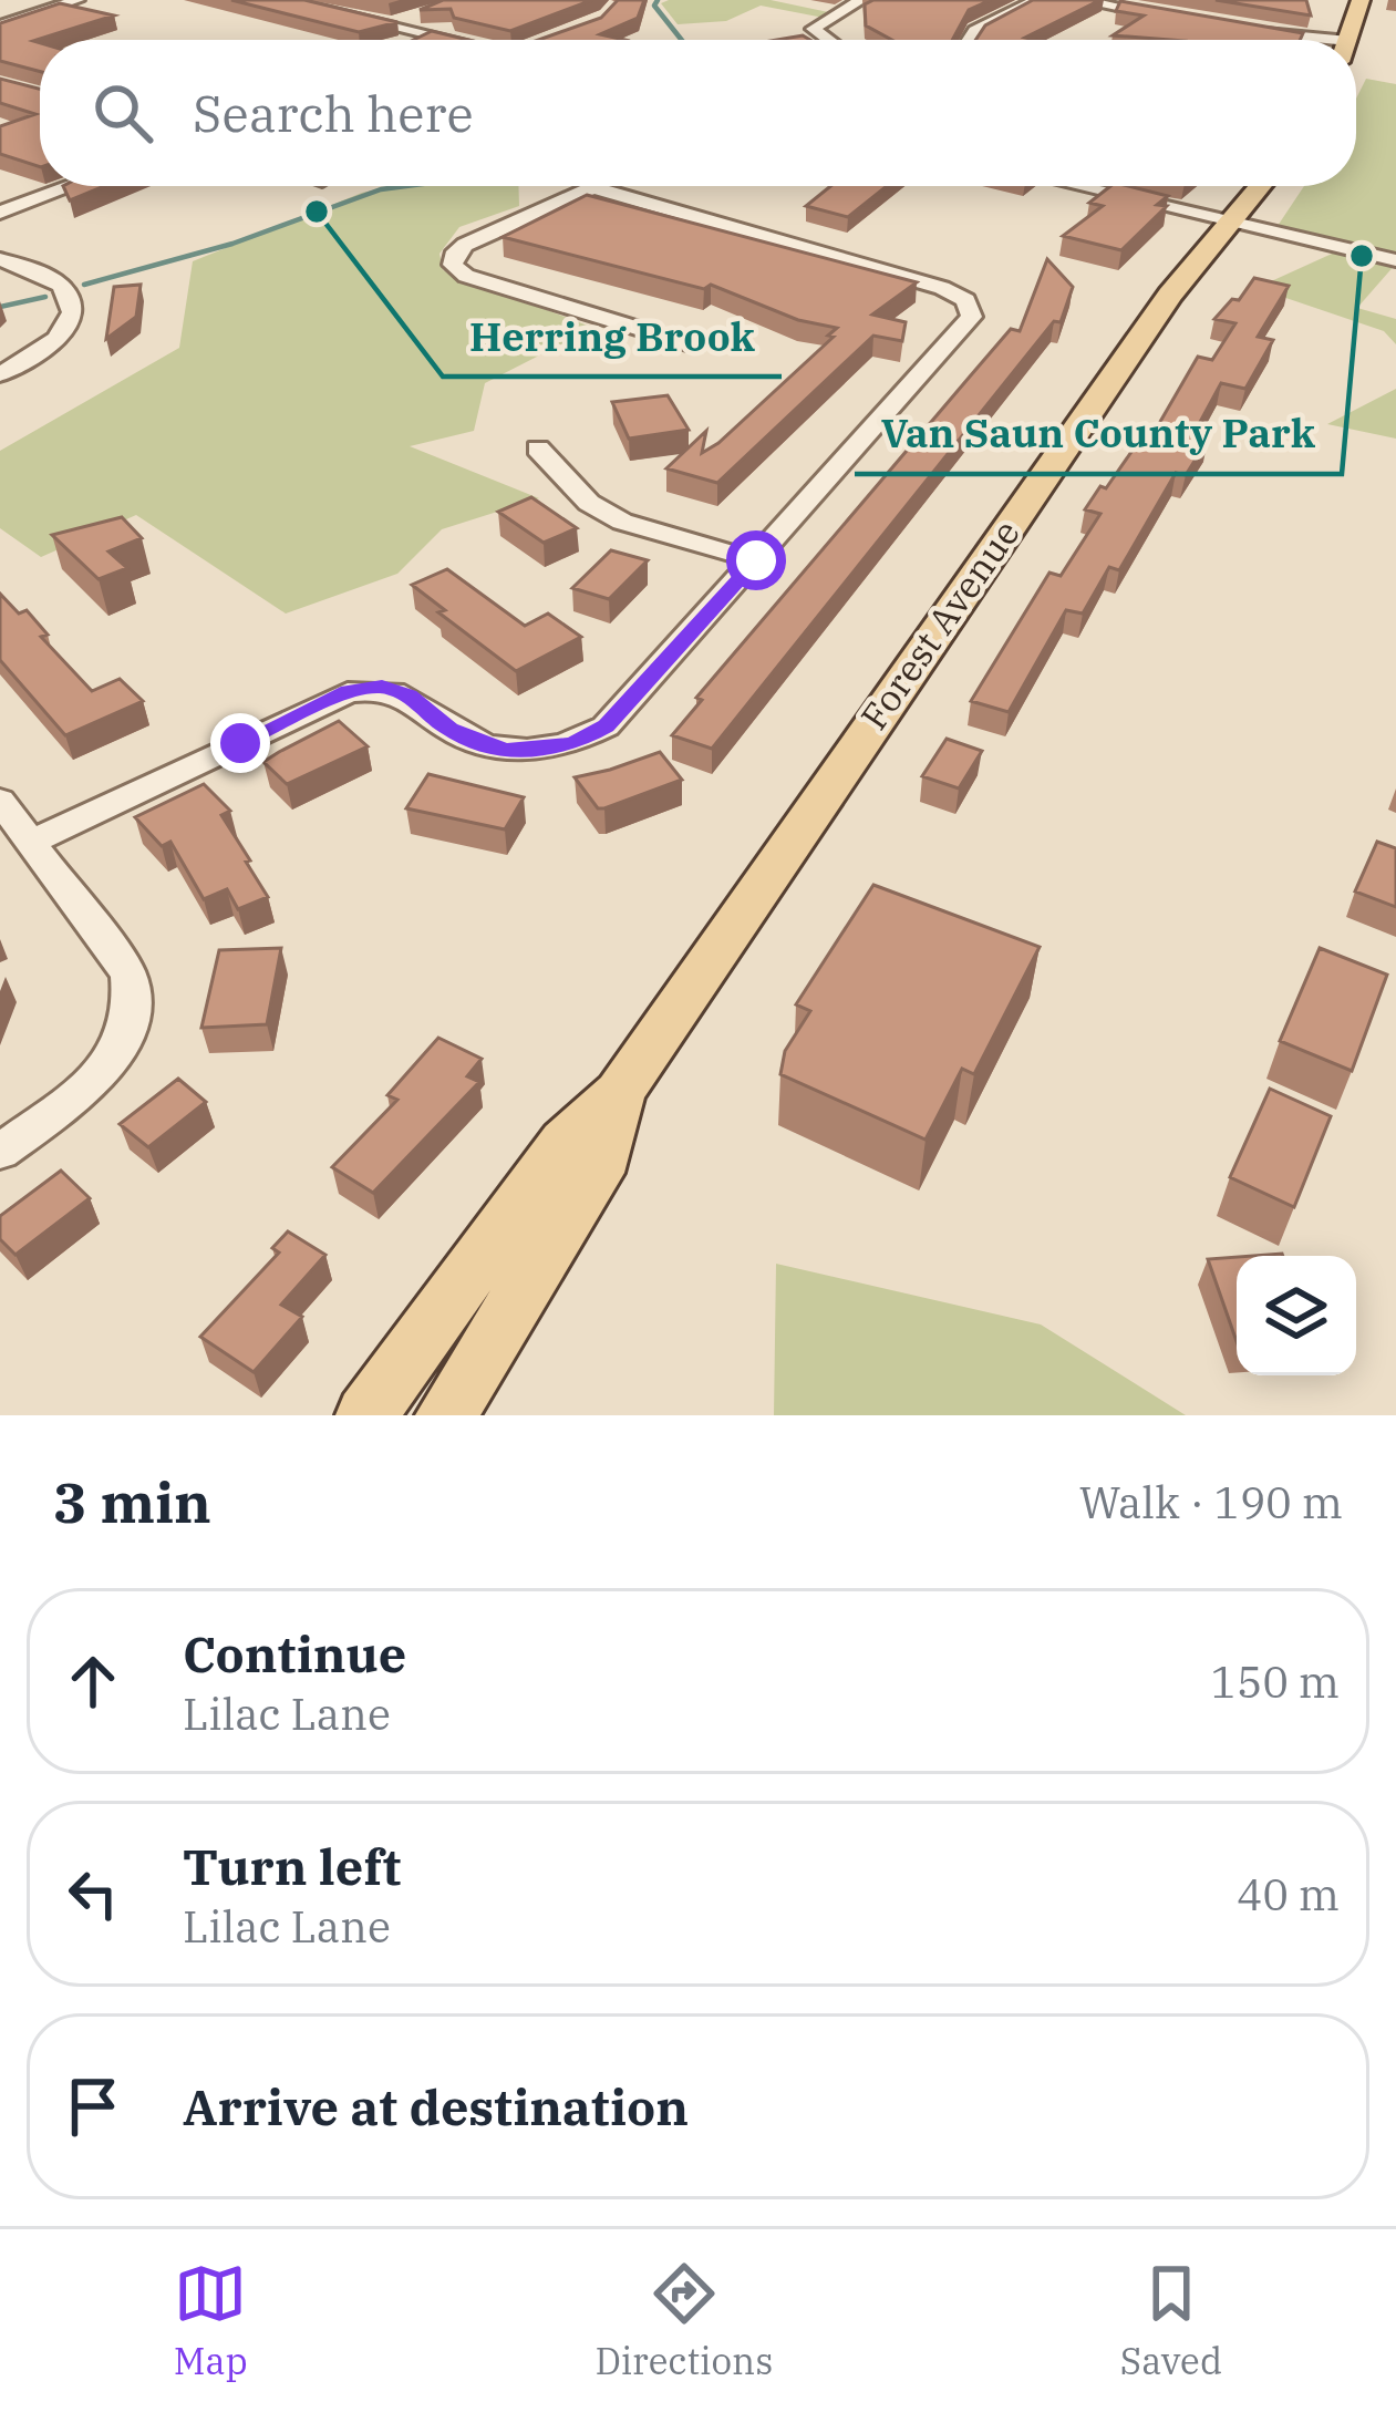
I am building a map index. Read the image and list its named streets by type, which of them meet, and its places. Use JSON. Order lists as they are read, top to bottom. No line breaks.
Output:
{"streets":{"main road":["Forest Avenue"]},"places":["Herring Brook","Van Saun County Park"],"page":{"search":"Search here","heading":["3 min","Walk · 190 m"],"list":[["Continue","Lilac Lane","150 m"],["Turn left","Lilac Lane","40 m"],"Arrive at destination"],"nav":["Map","Directions","Saved"]}}
